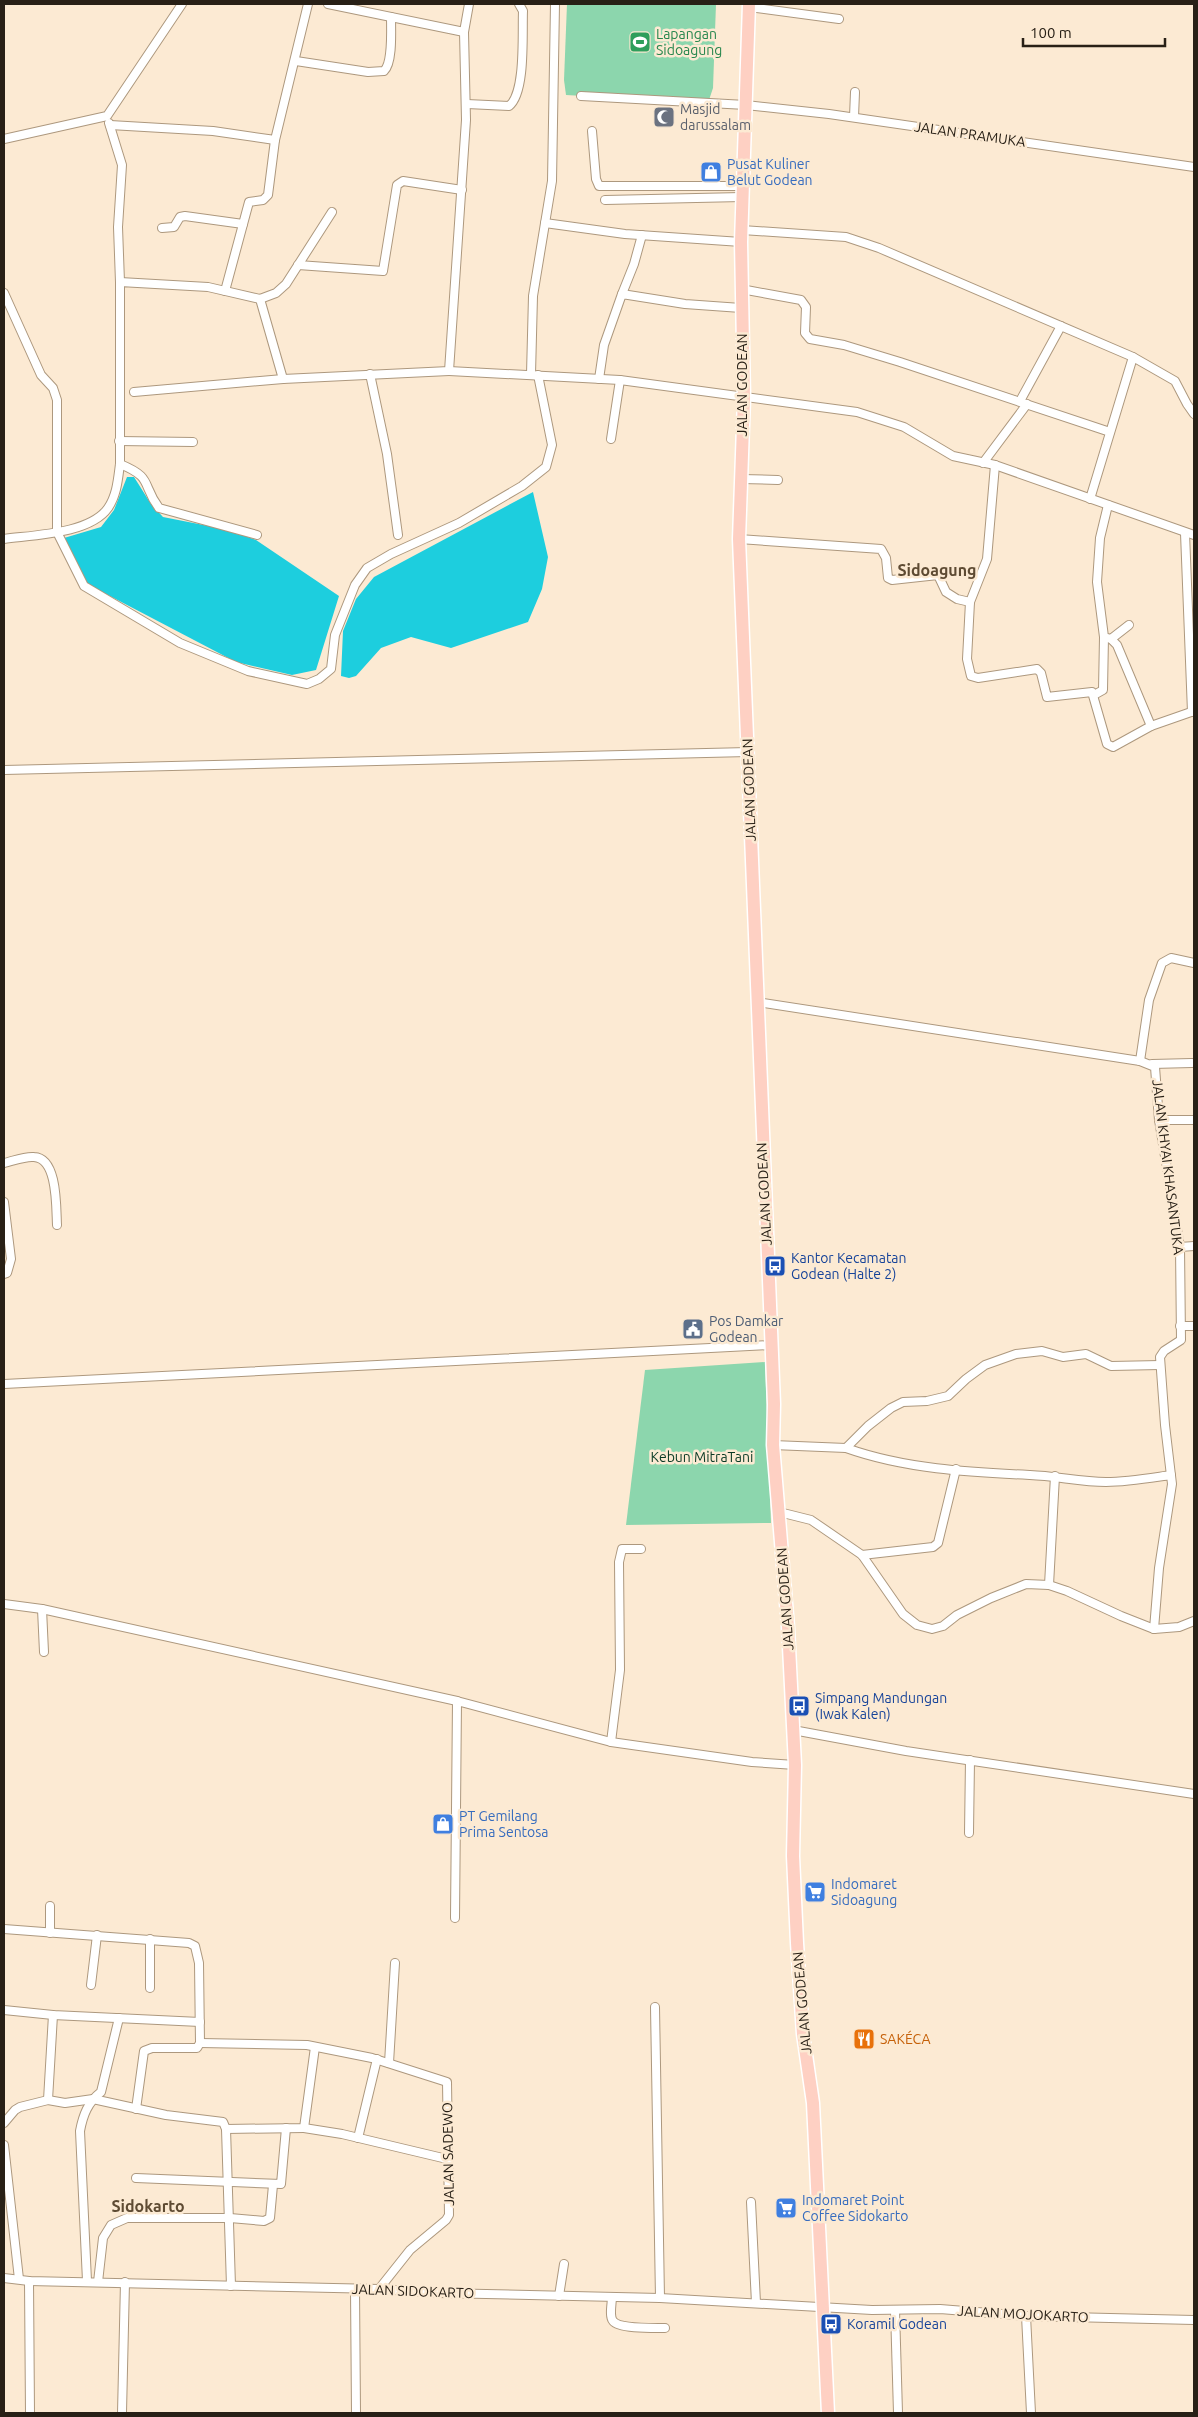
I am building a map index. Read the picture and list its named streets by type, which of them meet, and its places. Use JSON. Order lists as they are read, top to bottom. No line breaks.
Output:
{"streets":{"main road":["JALAN GODEAN"],"street":["JALAN PRAMUKA","JALAN KHYAI KHASANTUKA","JALAN SADEWO","JALAN SIDOKARTO","JALAN MOJOKARTO"]},"crossings":[["JALAN PRAMUKA","JALAN GODEAN"],["JALAN GODEAN","JALAN KHYAI KHASANTUKA"],["JALAN GODEAN","JALAN SIDOKARTO"],["JALAN GODEAN","JALAN MOJOKARTO"],["JALAN SADEWO","JALAN SIDOKARTO"],["JALAN SIDOKARTO","JALAN MOJOKARTO"]],"districts":["Sidoagung","Sidokarto"],"parks":["Kebun MitraTani"],"places":{"sports":["Lapangan Sidoagung"],"mosque":["Masjid darussalam"],"shop":["Pusat Kuliner Belut Godean","PT Gemilang Prima Sentosa"],"bus stop":["Kantor Kecamatan Godean (Halte 2)","Simpang Mandungan (Iwak Kalen)","Koramil Godean"],"public building":["Pos Damkar Godean"],"supermarket":["Indomaret Sidoagung","Indomaret Point Coffee Sidokarto"],"restaurant":["SAKÉCA"]},"scale_bar":"100 m"}
